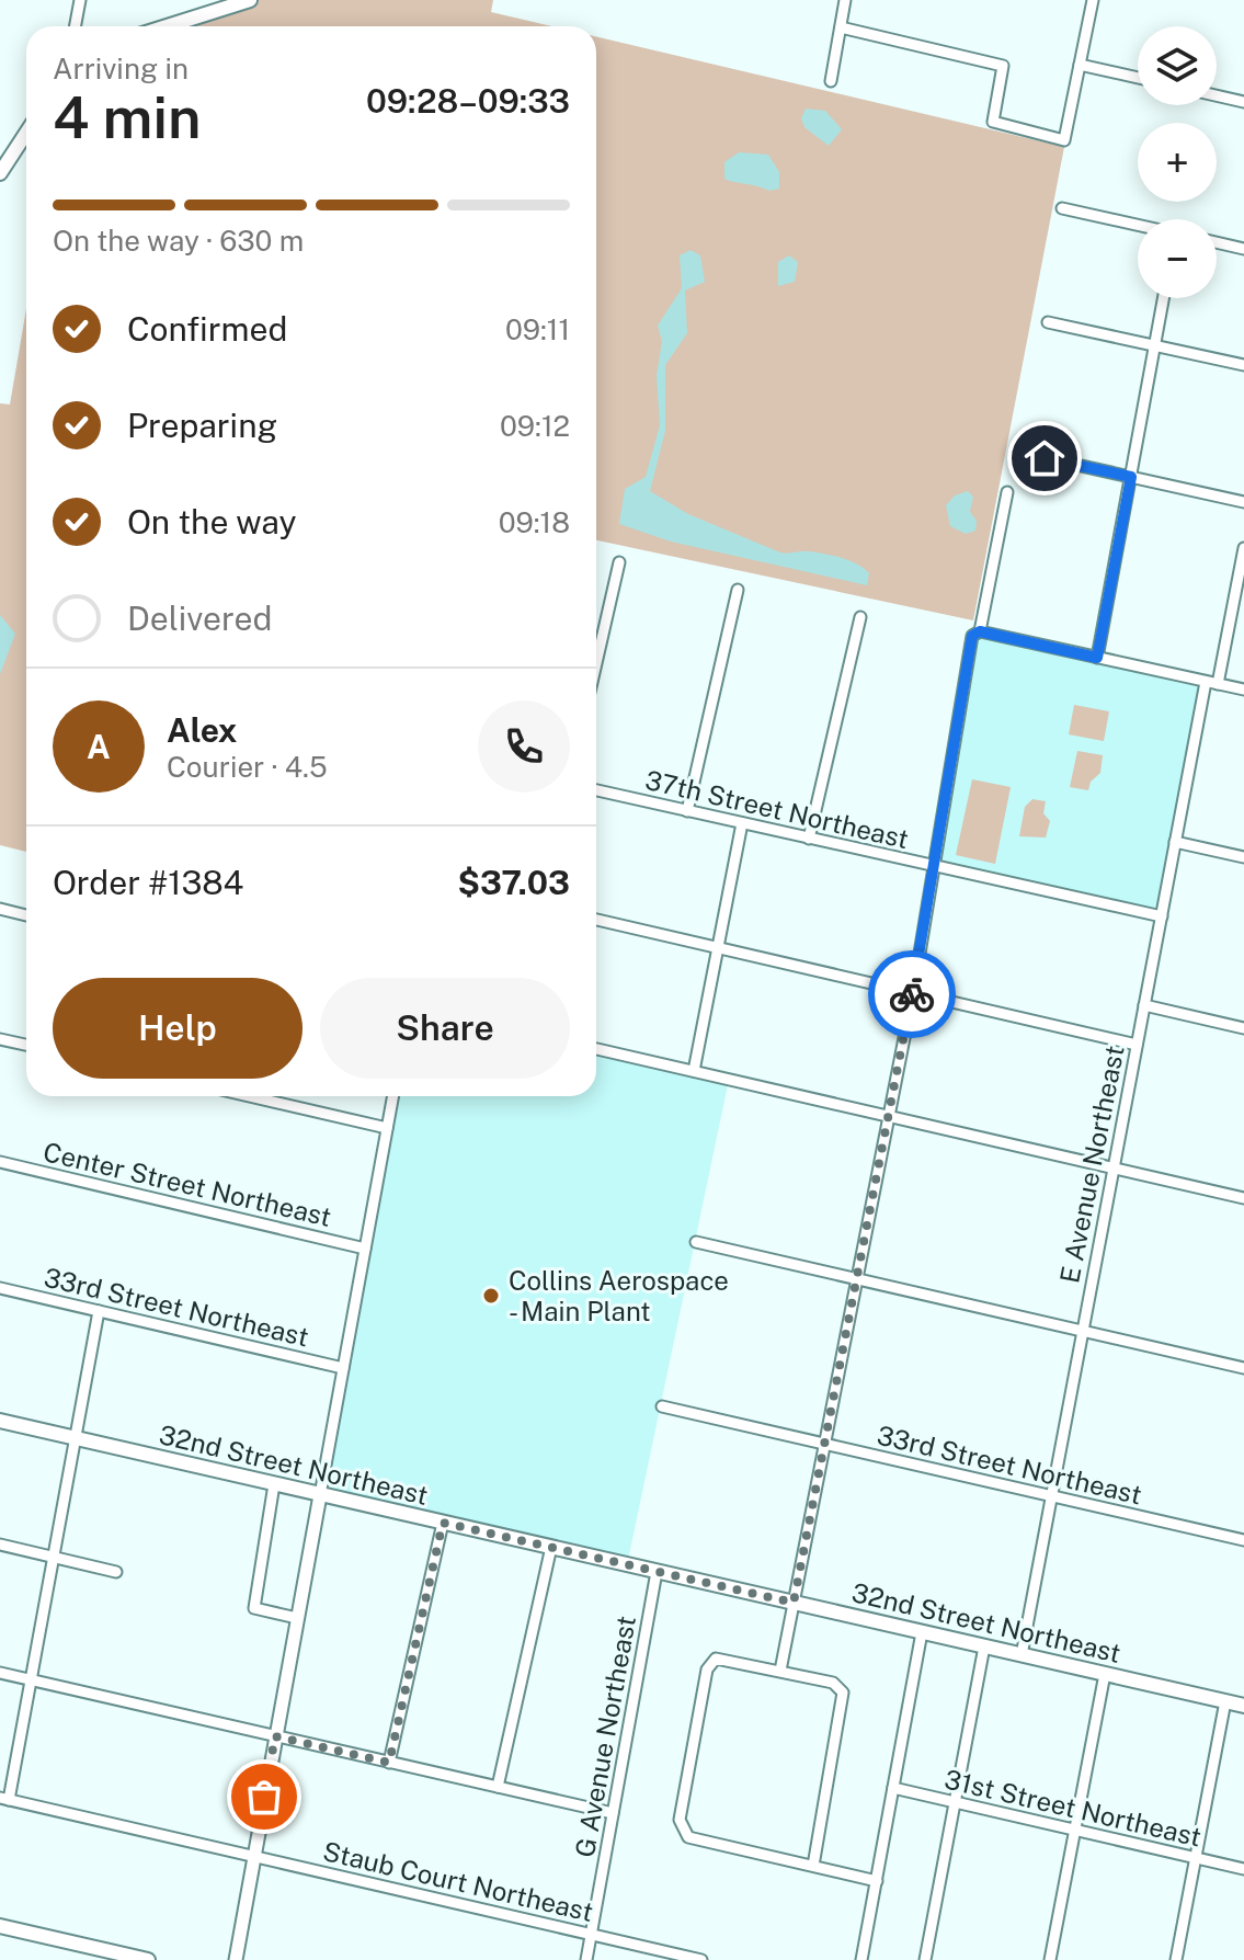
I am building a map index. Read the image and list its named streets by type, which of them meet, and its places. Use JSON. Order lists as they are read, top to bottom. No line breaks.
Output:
{"streets":{"main road":["32nd Street Northeast"],"street":["37th Street Northeast","E Avenue Northeast","Center Street Northeast","33rd Street Northeast","G Avenue Northeast","31st Street Northeast","Staub Court Northeast"]},"crossings":[["37th Street Northeast","E Avenue Northeast"],["E Avenue Northeast","33rd Street Northeast"],["E Avenue Northeast","32nd Street Northeast"],["32nd Street Northeast","G Avenue Northeast"],["G Avenue Northeast","Staub Court Northeast"]],"places":["Collins Aerospace - Main Plant"],"page":{"map_buttons":["+","−"],"heading":["4 min","Arriving in","09:28–09:33"],"panel":["Alex","Courier · 4.5","Order #1384","$37.03"],"bar":"On the way · 630 m","list":[["Confirmed","09:11"],["Preparing","09:12"],["On the way","09:18"],"Delivered"],"round":"A","buttons":["Help","Share"]}}
